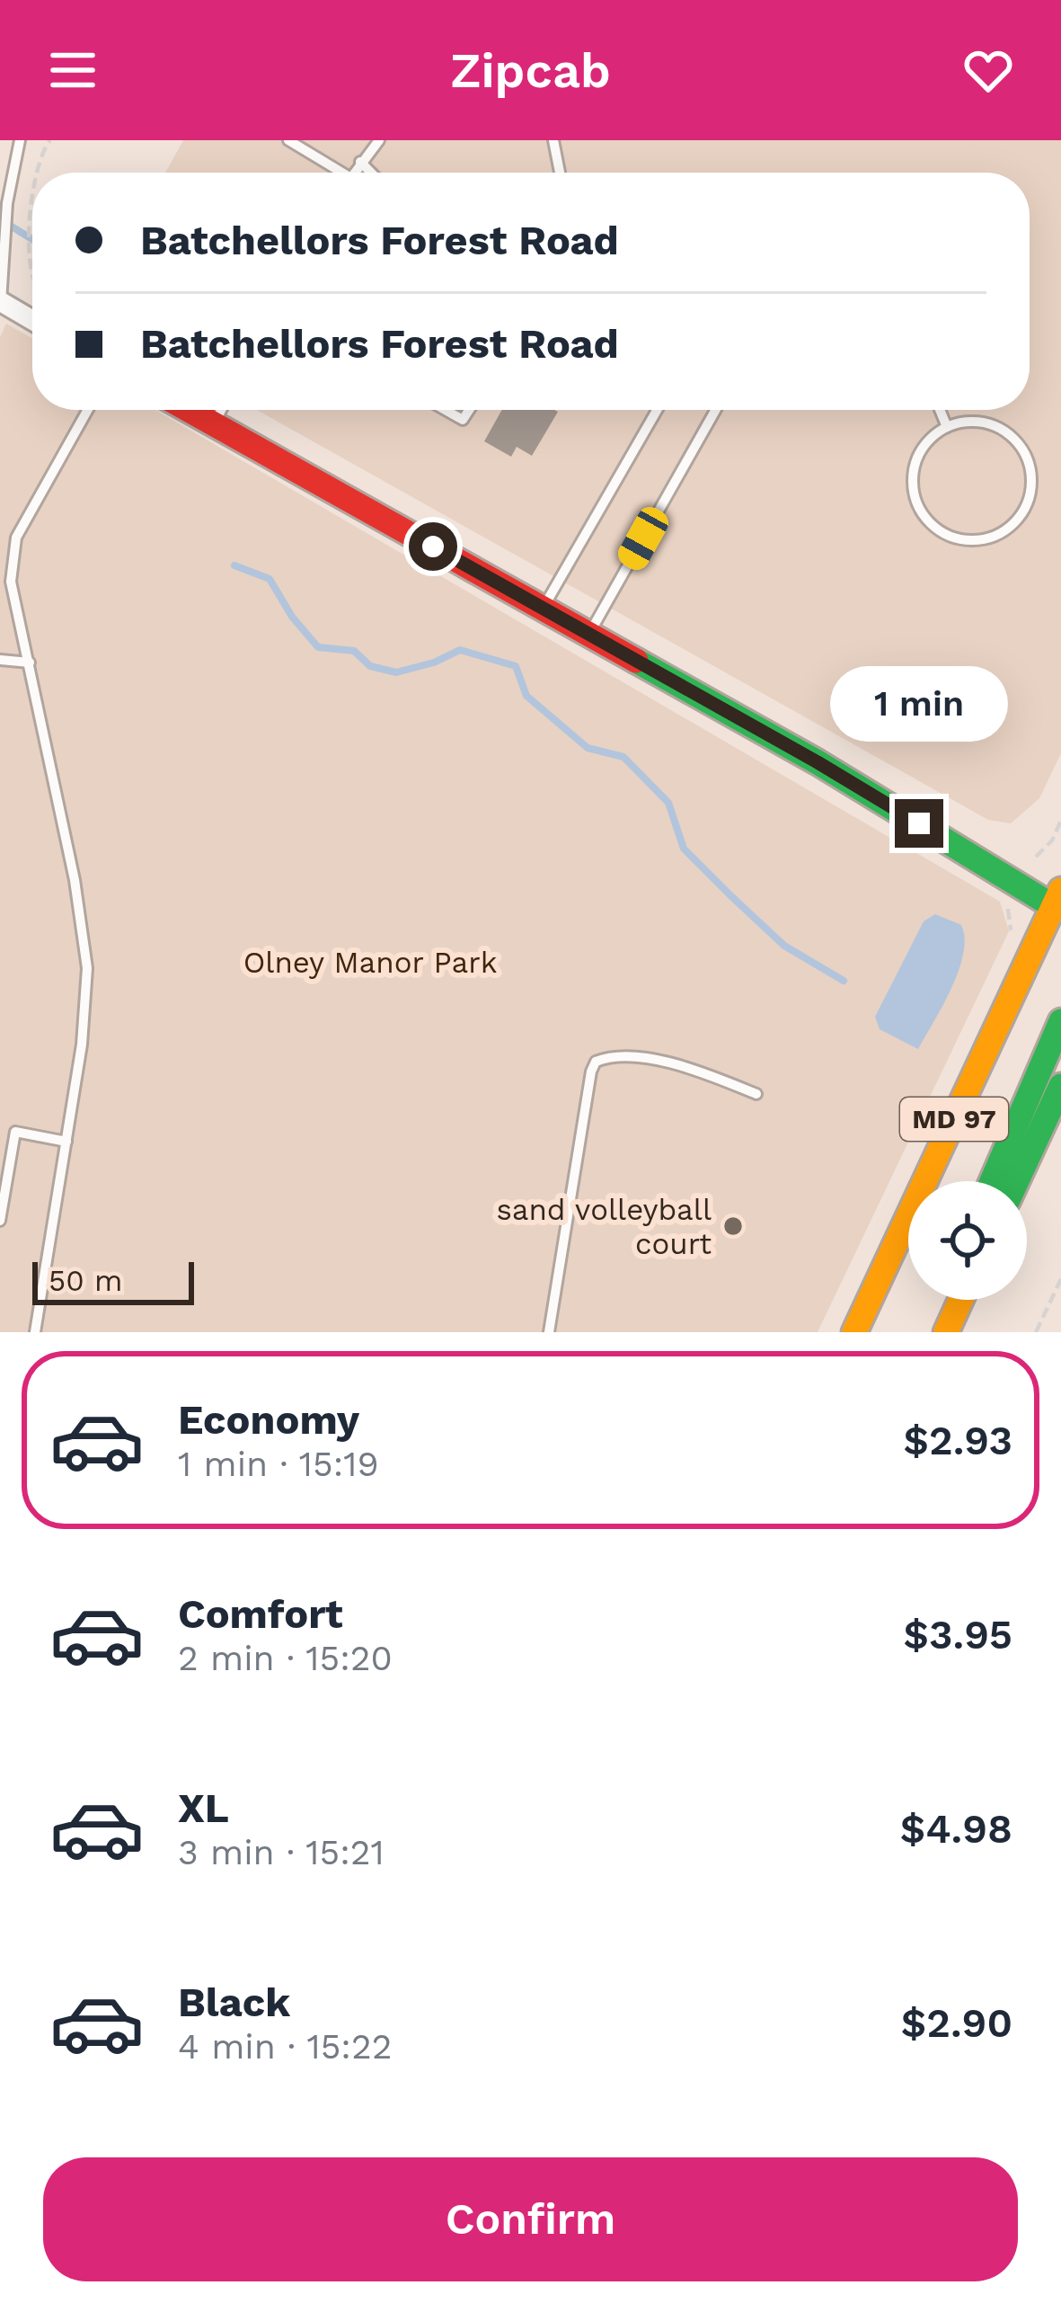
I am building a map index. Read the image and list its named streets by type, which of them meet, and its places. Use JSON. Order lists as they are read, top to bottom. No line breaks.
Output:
{"streets":{"street":["MD 97"]},"parks":["Olney Manor Park"],"places":["sand volleyball court"],"scale_bar":"50 m","page":{"header":"Zipcab","banner":["Batchellors Forest Road","Batchellors Forest Road"],"bubble":"1 min","scale":"50 m","list":[{"name":"Economy","note":"1 min · 15:19","value":"$2.93"},{"name":"Comfort","note":"2 min · 15:20","value":"$3.95"},{"name":"XL","note":"3 min · 15:21","value":"$4.98"},{"name":"Black","note":"4 min · 15:22","value":"$2.90"}],"buttons":"Confirm"}}
